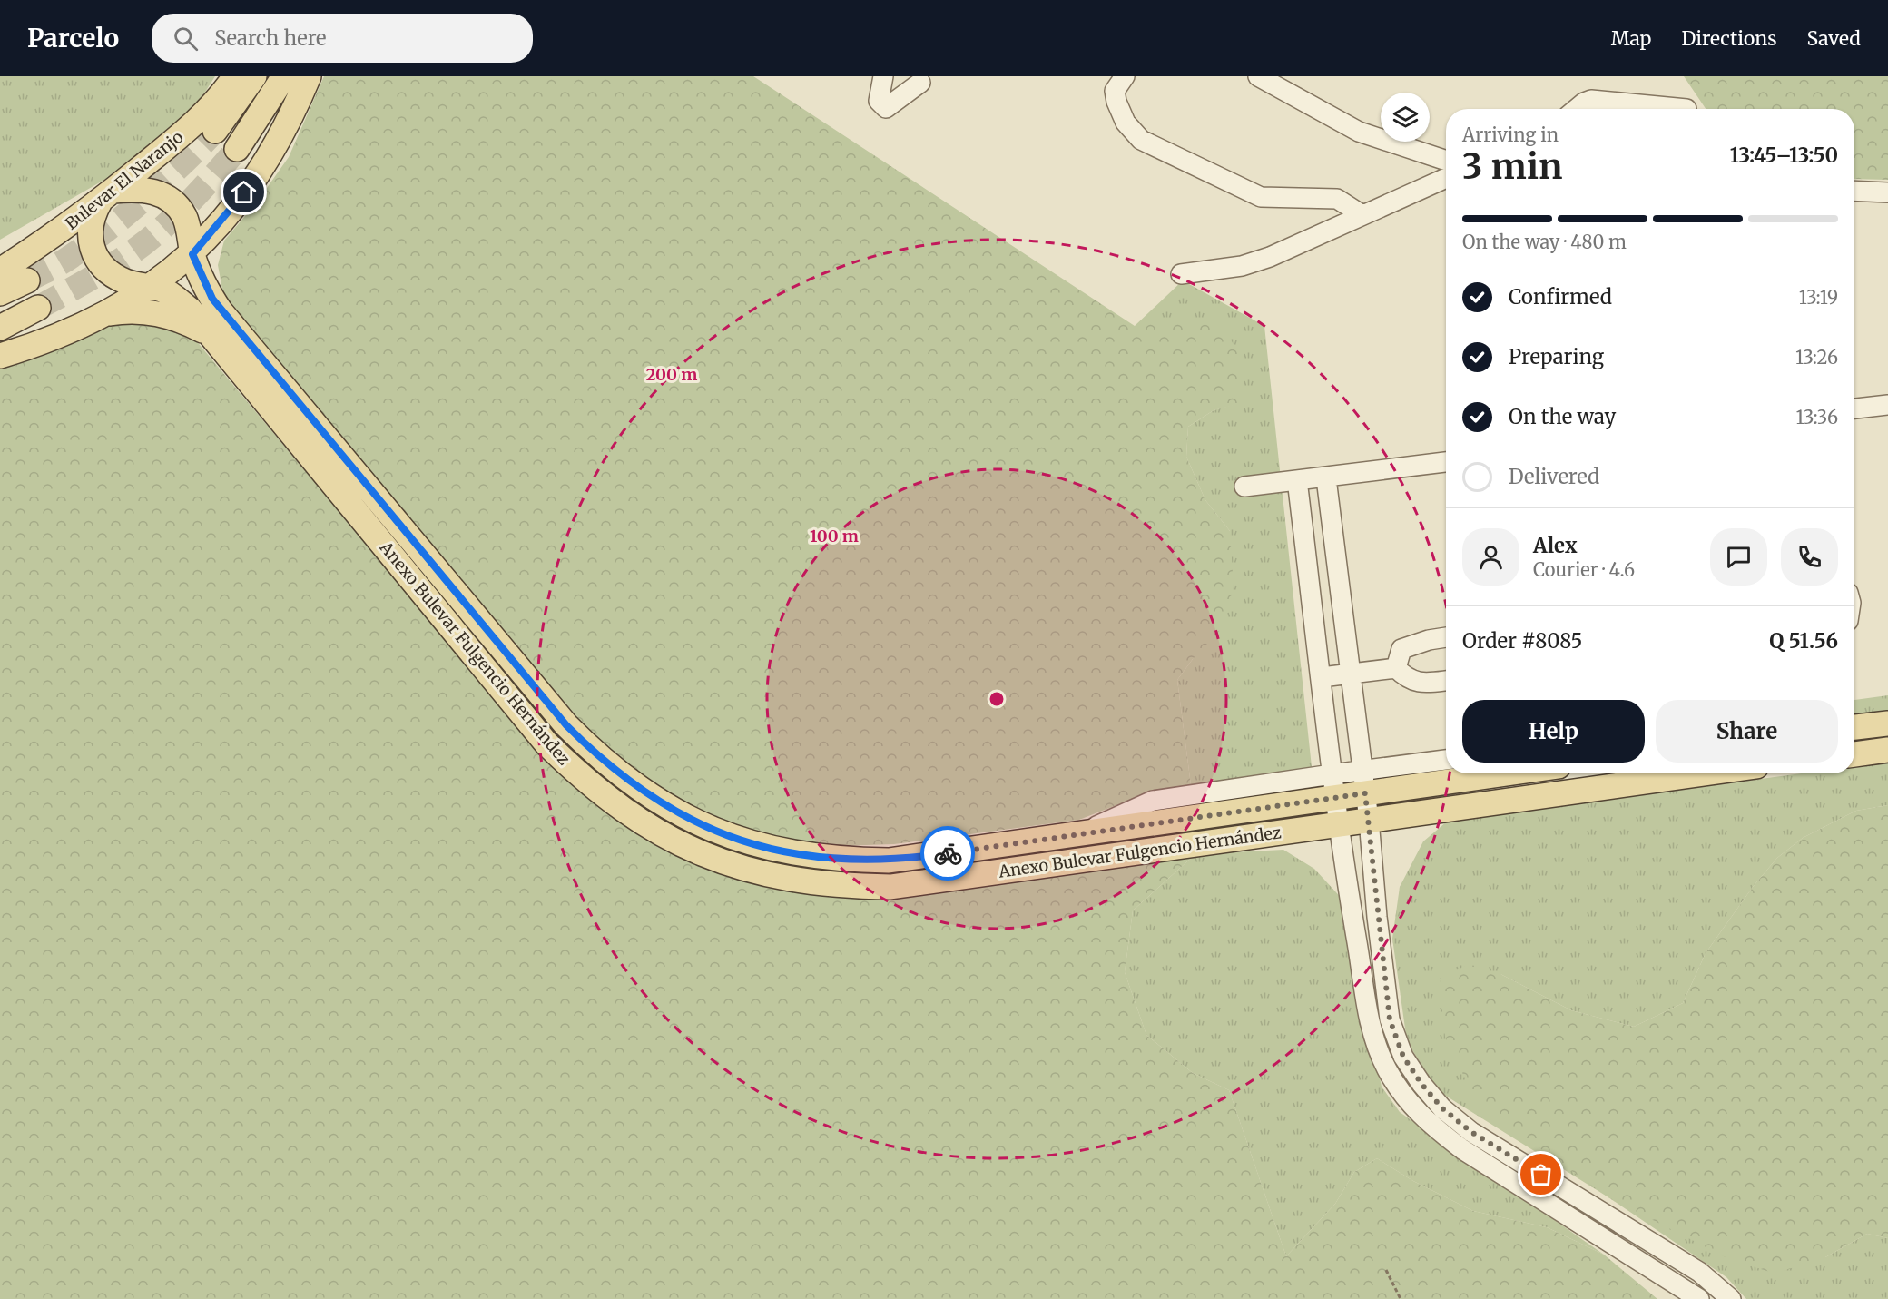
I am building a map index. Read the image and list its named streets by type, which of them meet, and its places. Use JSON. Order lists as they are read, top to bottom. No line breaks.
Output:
{"streets":{"main road":["Bulevar El Naranjo","Anexo Bulevar Fulgencio Hernández"]},"crossings":[["Bulevar El Naranjo","Anexo Bulevar Fulgencio Hernández"]],"page":{"header":"Parcelo","search":"Search here","nav":["Map","Directions","Saved"],"heading":["3 min","Arriving in","13:45–13:50"],"panel":["Alex","Courier · 4.6","Order #8085","Q 51.56"],"bar":"On the way · 480 m","list":[["Confirmed","13:19"],["Preparing","13:26"],["On the way","13:36"],"Delivered"],"buttons":["Help","Share"]},"rings":["200 m","100 m"]}
